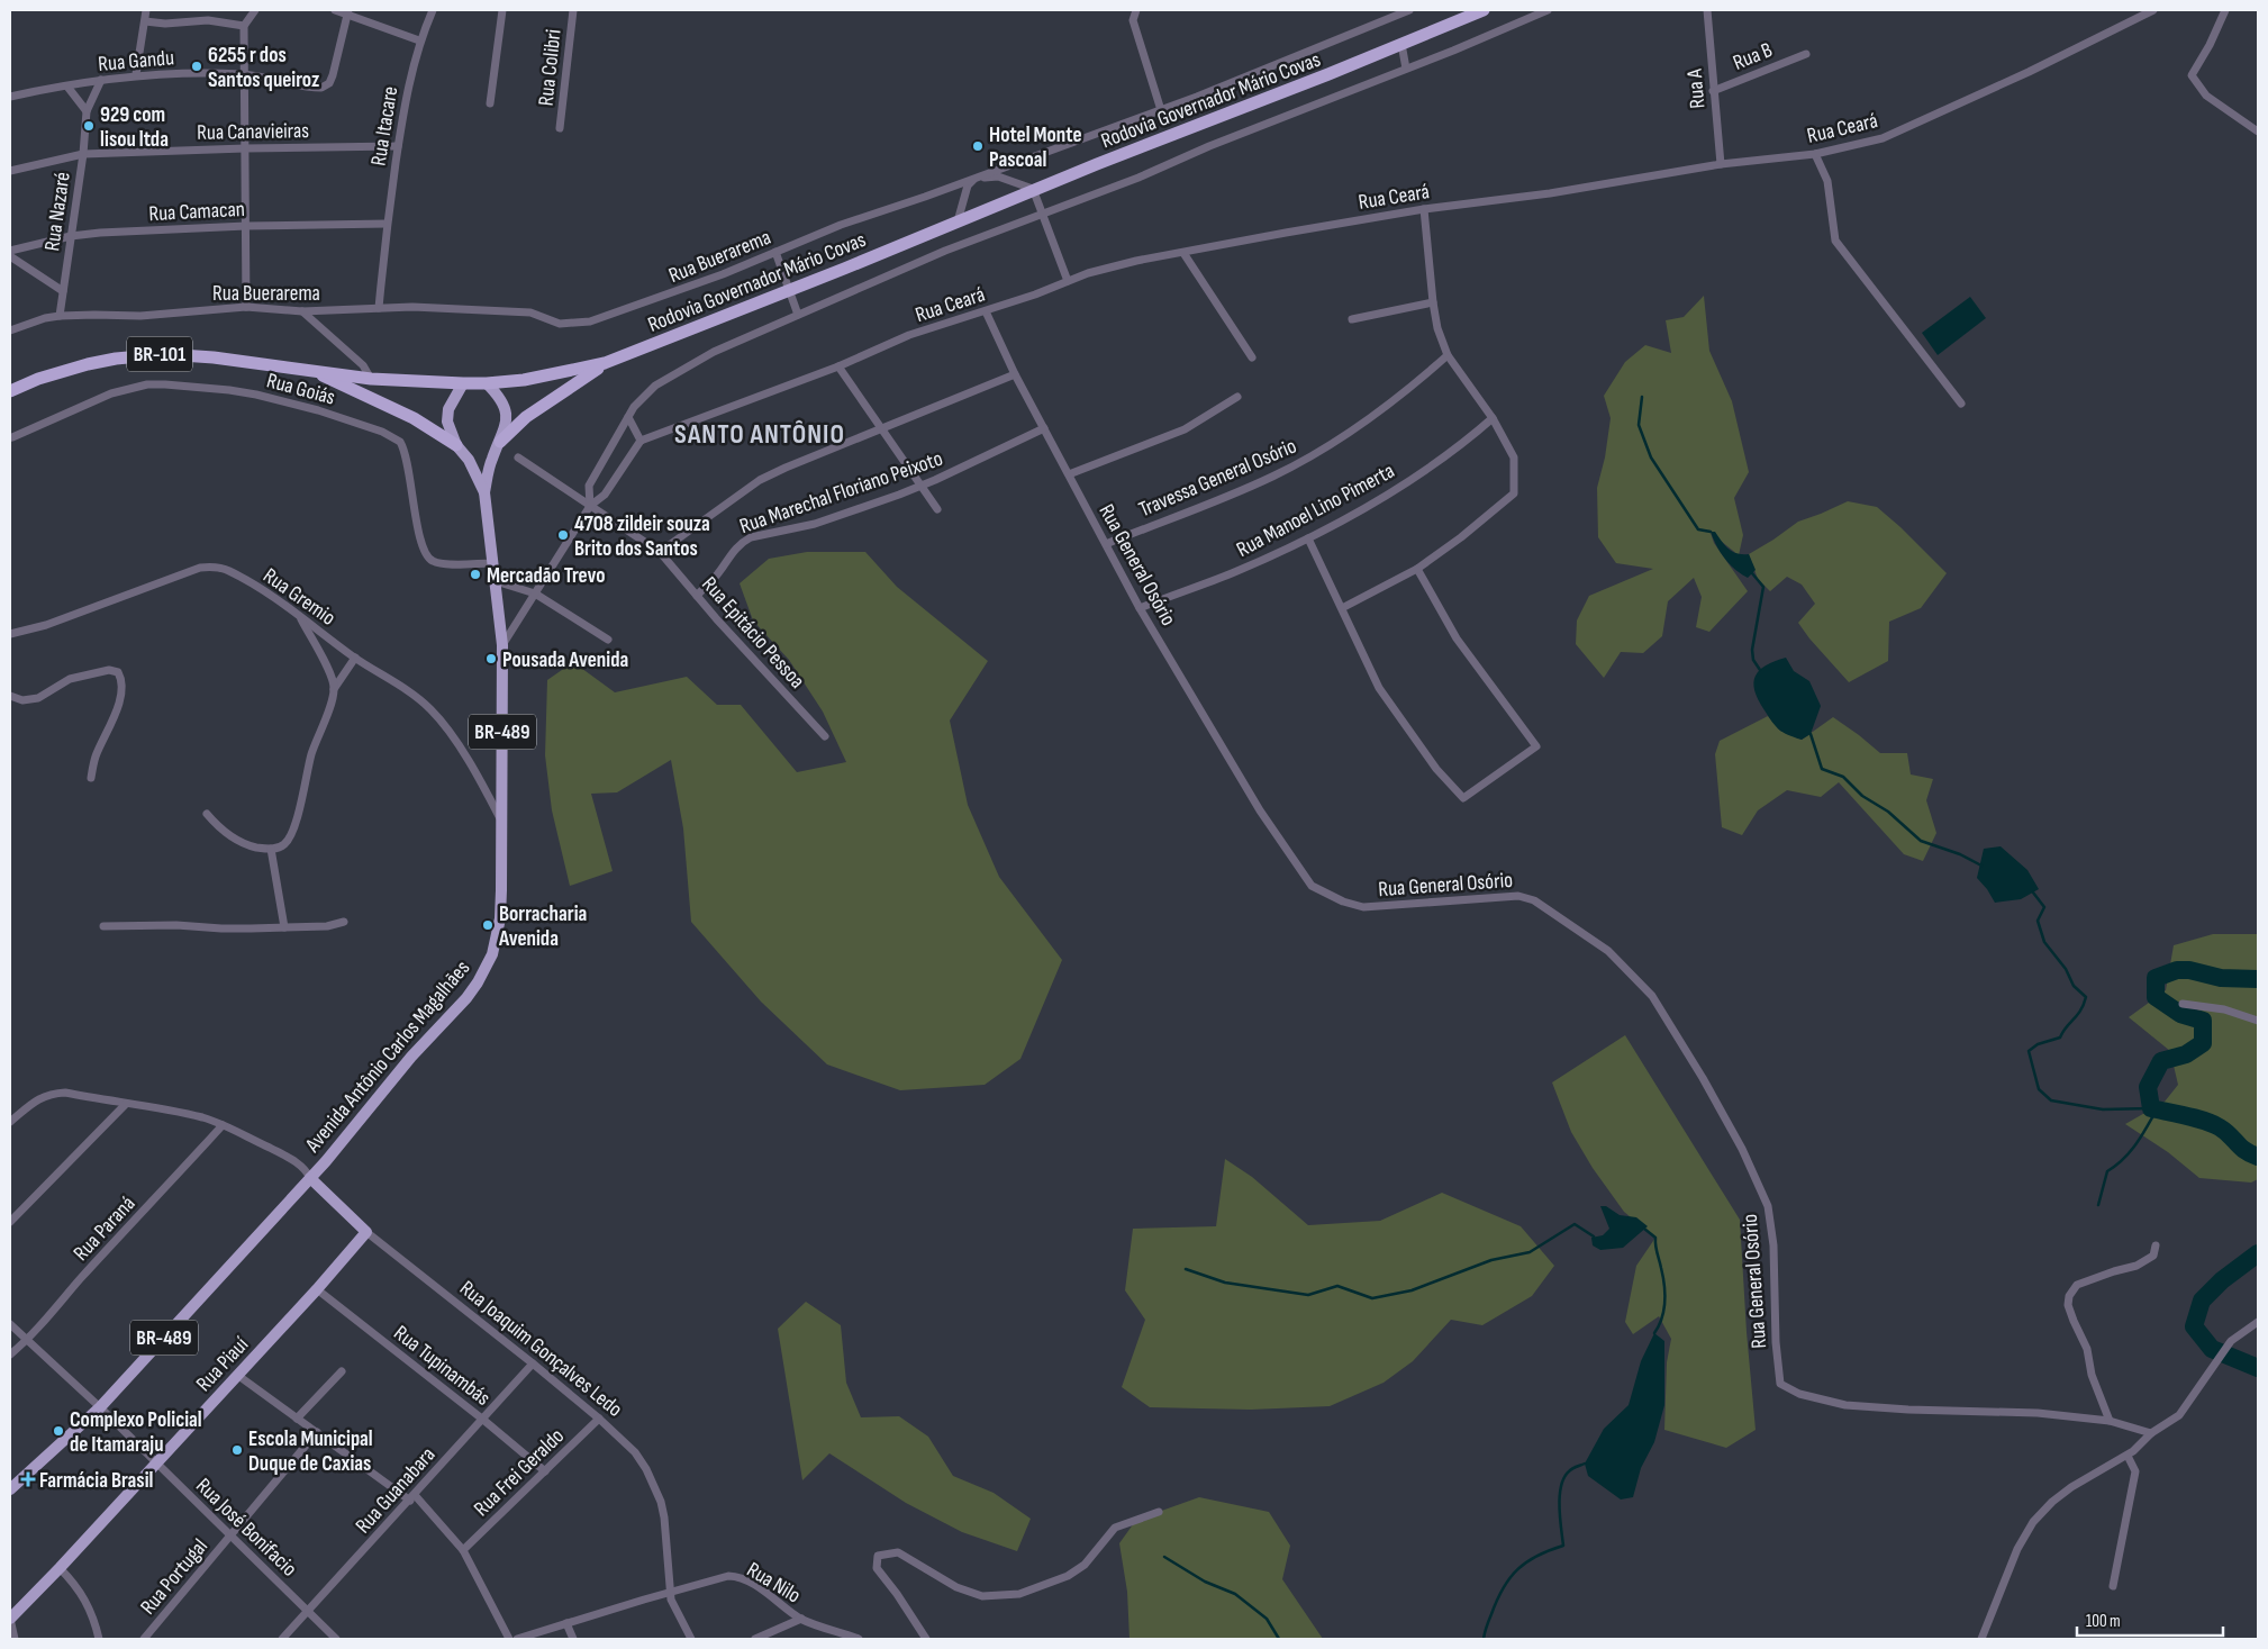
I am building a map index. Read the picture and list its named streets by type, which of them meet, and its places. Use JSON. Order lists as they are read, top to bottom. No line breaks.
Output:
{"streets":{"highway":["Rodovia Governador Mário Covas","BR-101","BR-489"],"main road":["Avenida Antônio Carlos Magalhães","Rua Joaquim Gonçalves Ledo","Rua Piauí"],"street":["Rua B","Rua Gandu","Rua Colibri","Rua A","Rua Itacare","Rua Ceará","Rua Canavieiras","Rua Camacan","Rua Nazaré","Rua Buerarema","Rua Goiás","Travessa General Osório","Rua Marechal Floriano Peixoto","Rua Manoel Lino Pimerta","Rua General Osório","Rua Gremio","Rua Epitácio Pessoa","Rua Paraná","Rua Tupinambás","Rua Frei Geraldo","Rua Guanabara","Rua José Bonifacio","Rua Portugal","Rua Nilo"]},"crossings":[["Rua B","Rua A"],["Rua Gandu","Rua Nazaré"],["Rua A","Rua Ceará"],["Rodovia Governador Mário Covas","BR-489"],["Rua Itacare","Rua Canavieiras"],["Rua Itacare","Rua Camacan"],["Rua Itacare","Rua Buerarema"],["Rua Ceará","Rua General Osório"],["Rua Canavieiras","Rua Nazaré"],["Rua Camacan","Rua Nazaré"],["Rua Nazaré","Rua Buerarema"],["Rua Goiás","Avenida Antônio Carlos Magalhães"],["Travessa General Osório","Rua General Osório"],["Rua Marechal Floriano Peixoto","Rua General Osório"],["Rua Marechal Floriano Peixoto","Rua Epitácio Pessoa"],["Rua Manoel Lino Pimerta","Rua General Osório"],["Rua Gremio","Avenida Antônio Carlos Magalhães"],["BR-489","Avenida Antônio Carlos Magalhães"],["Avenida Antônio Carlos Magalhães","Rua Joaquim Gonçalves Ledo"],["Avenida Antônio Carlos Magalhães","Rua José Bonifacio"],["Rua Paraná","Rua José Bonifacio"],["Rua Joaquim Gonçalves Ledo","Rua Piauí"],["Rua Joaquim Gonçalves Ledo","Rua Frei Geraldo"],["Rua Joaquim Gonçalves Ledo","Rua Guanabara"],["Rua Joaquim Gonçalves Ledo","Rua Nilo"],["Rua Piauí","Rua Tupinambás"],["Rua Piauí","Rua José Bonifacio"],["Rua Tupinambás","Rua Frei Geraldo"],["Rua Tupinambás","Rua Guanabara"],["Rua Guanabara","Rua José Bonifacio"],["Rua José Bonifacio","Rua Portugal"]],"districts":["SANTO ANTÔNIO"],"places":{"other":["6255 r dos Santos queiroz","929 com lisou ltda","Hotel Monte Pascoal","4708 zildeir souza Brito dos Santos","Mercadão Trevo","Pousada Avenida","Borracharia Avenida","Complexo Policial de Itamaraju","Escola Municipal Duque de Caxias"],"health":["Farmácia Brasil"]},"scale_bar":"100 m"}
